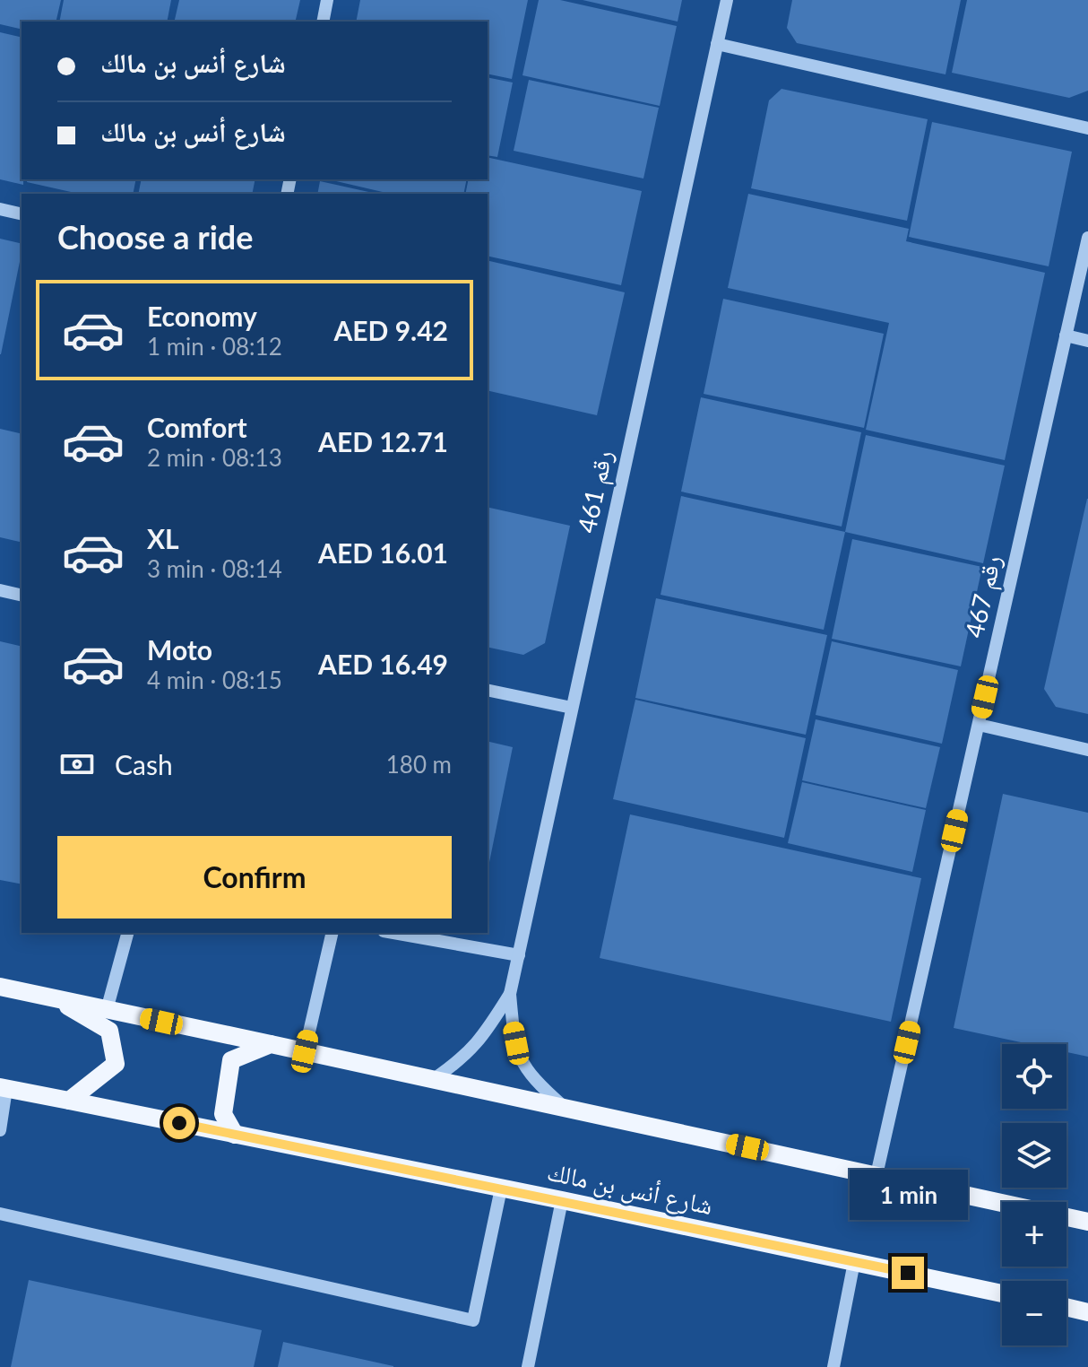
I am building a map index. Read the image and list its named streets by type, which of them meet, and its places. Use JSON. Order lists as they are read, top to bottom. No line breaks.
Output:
{"streets":{"main road":["شارع أنس بن مالك"],"street":["رقم 461","رقم 467"]},"page":{"banner":["شارع أنس بن مالك","شارع أنس بن مالك"],"heading":"Choose a ride","list":[{"name":"Economy","note":"1 min · 08:12","value":"AED 9.42"},{"name":"Comfort","note":"2 min · 08:13","value":"AED 12.71"},{"name":"XL","note":"3 min · 08:14","value":"AED 16.01"},{"name":"Moto","note":"4 min · 08:15","value":"AED 16.49"}],"pay":["Cash","180 m"],"buttons":"Confirm","map_buttons":["+","−"],"bubble":"1 min"}}
